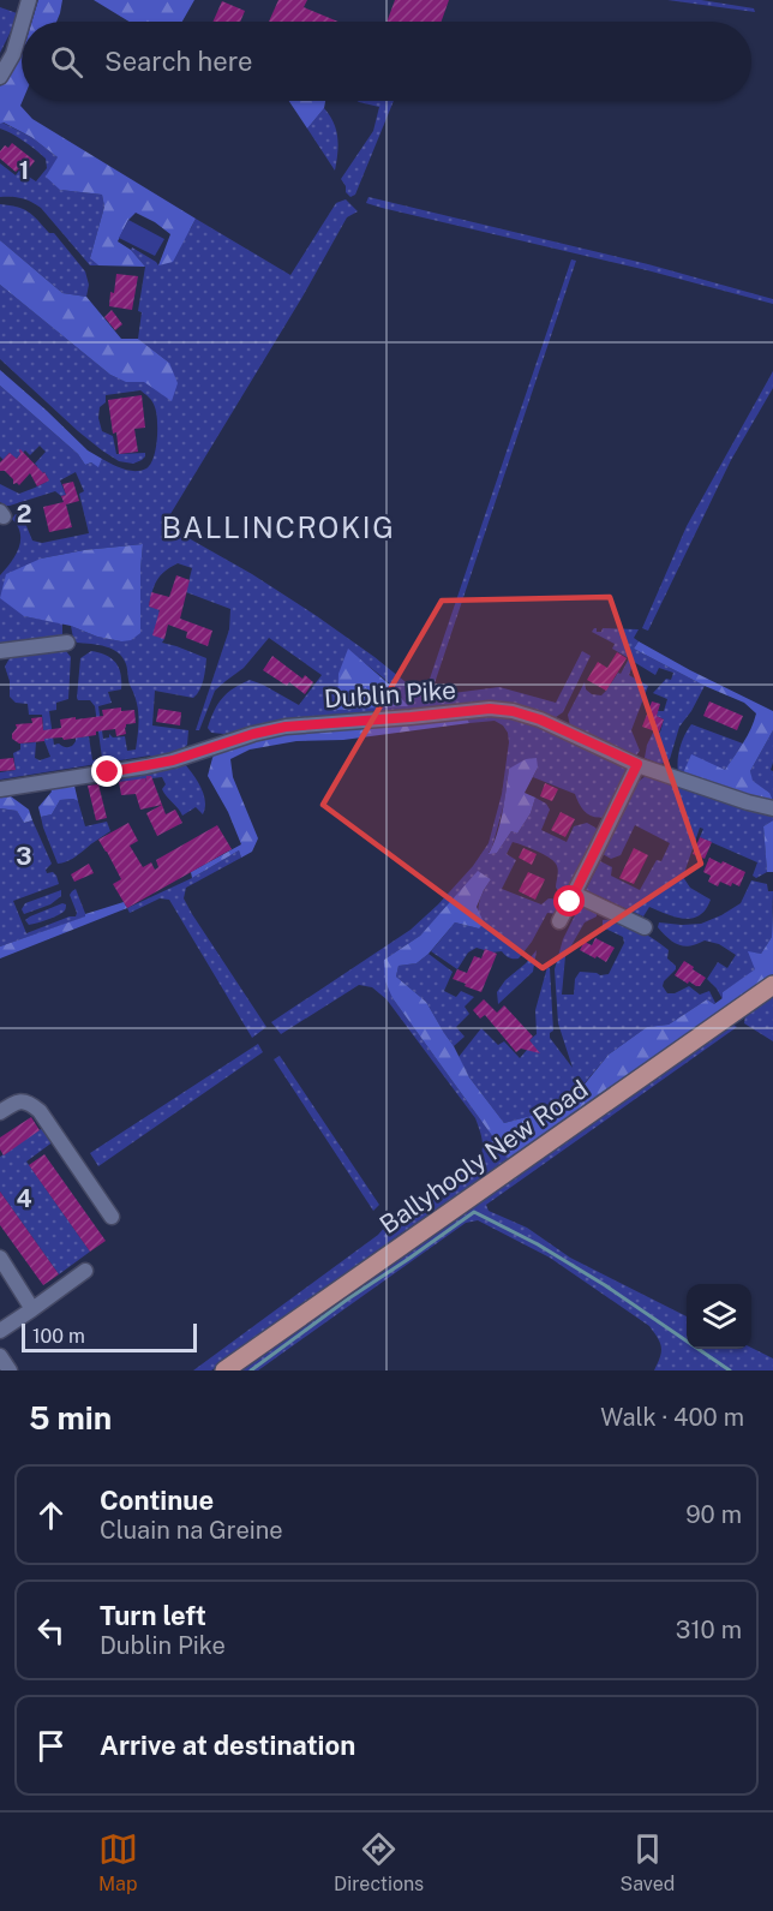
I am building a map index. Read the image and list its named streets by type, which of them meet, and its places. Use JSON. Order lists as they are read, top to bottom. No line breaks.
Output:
{"streets":{"main road":["Ballyhooly New Road"],"street":["Dublin Pike"]},"districts":["BALLINCROKIG"],"scale_bar":"100 m","page":{"search":"Search here","scale":"100 m","heading":["5 min","Walk · 400 m"],"list":[["Continue","Cluain na Greine","90 m"],["Turn left","Dublin Pike","310 m"],"Arrive at destination"],"nav":["Map","Directions","Saved"]},"grid":{"rows":["1","2","3","4"]}}
